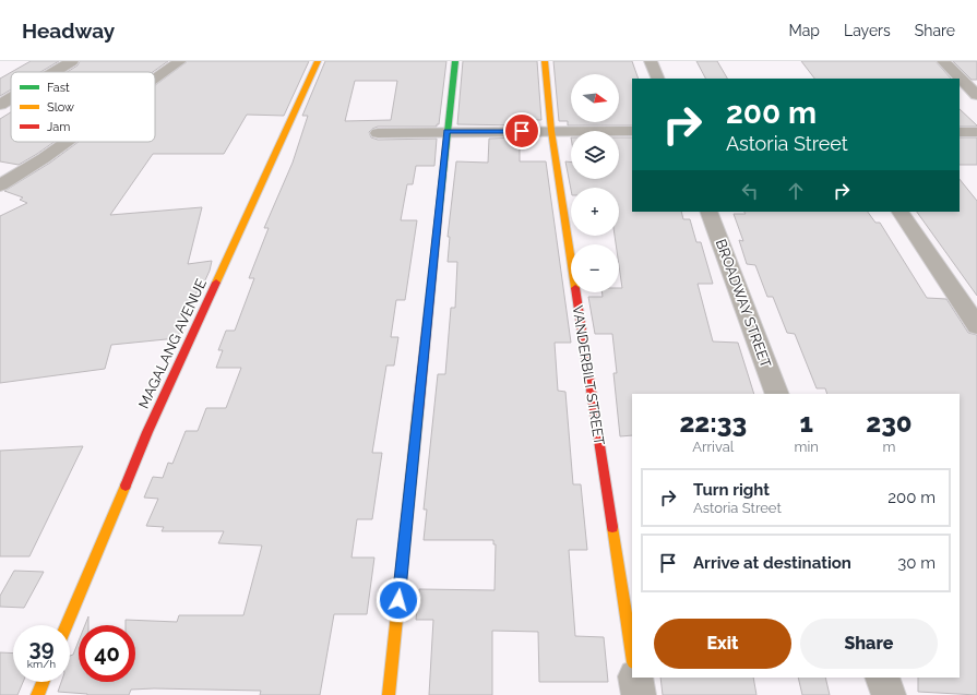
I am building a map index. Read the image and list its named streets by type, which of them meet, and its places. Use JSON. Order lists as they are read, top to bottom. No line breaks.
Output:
{"streets":{"street":["BROADWAY STREET","MAGALANG AVENUE","VANDERBILT STREET"]},"legend":["Fast","Slow","Jam"],"north":"right","page":{"header":"Headway","nav":["Map","Layers","Share"],"map_buttons":["+","−"],"turn":["200 m","Astoria Street"],"eta":["22:33","Arrival","1","min","230","m"],"list":[{"name":"Turn right","note":"Astoria Street","value":"200 m"},{"name":"Arrive at destination","value":"30 m"}],"buttons":["Exit","Share"],"speed":"39 km/h","limit":"40"}}
